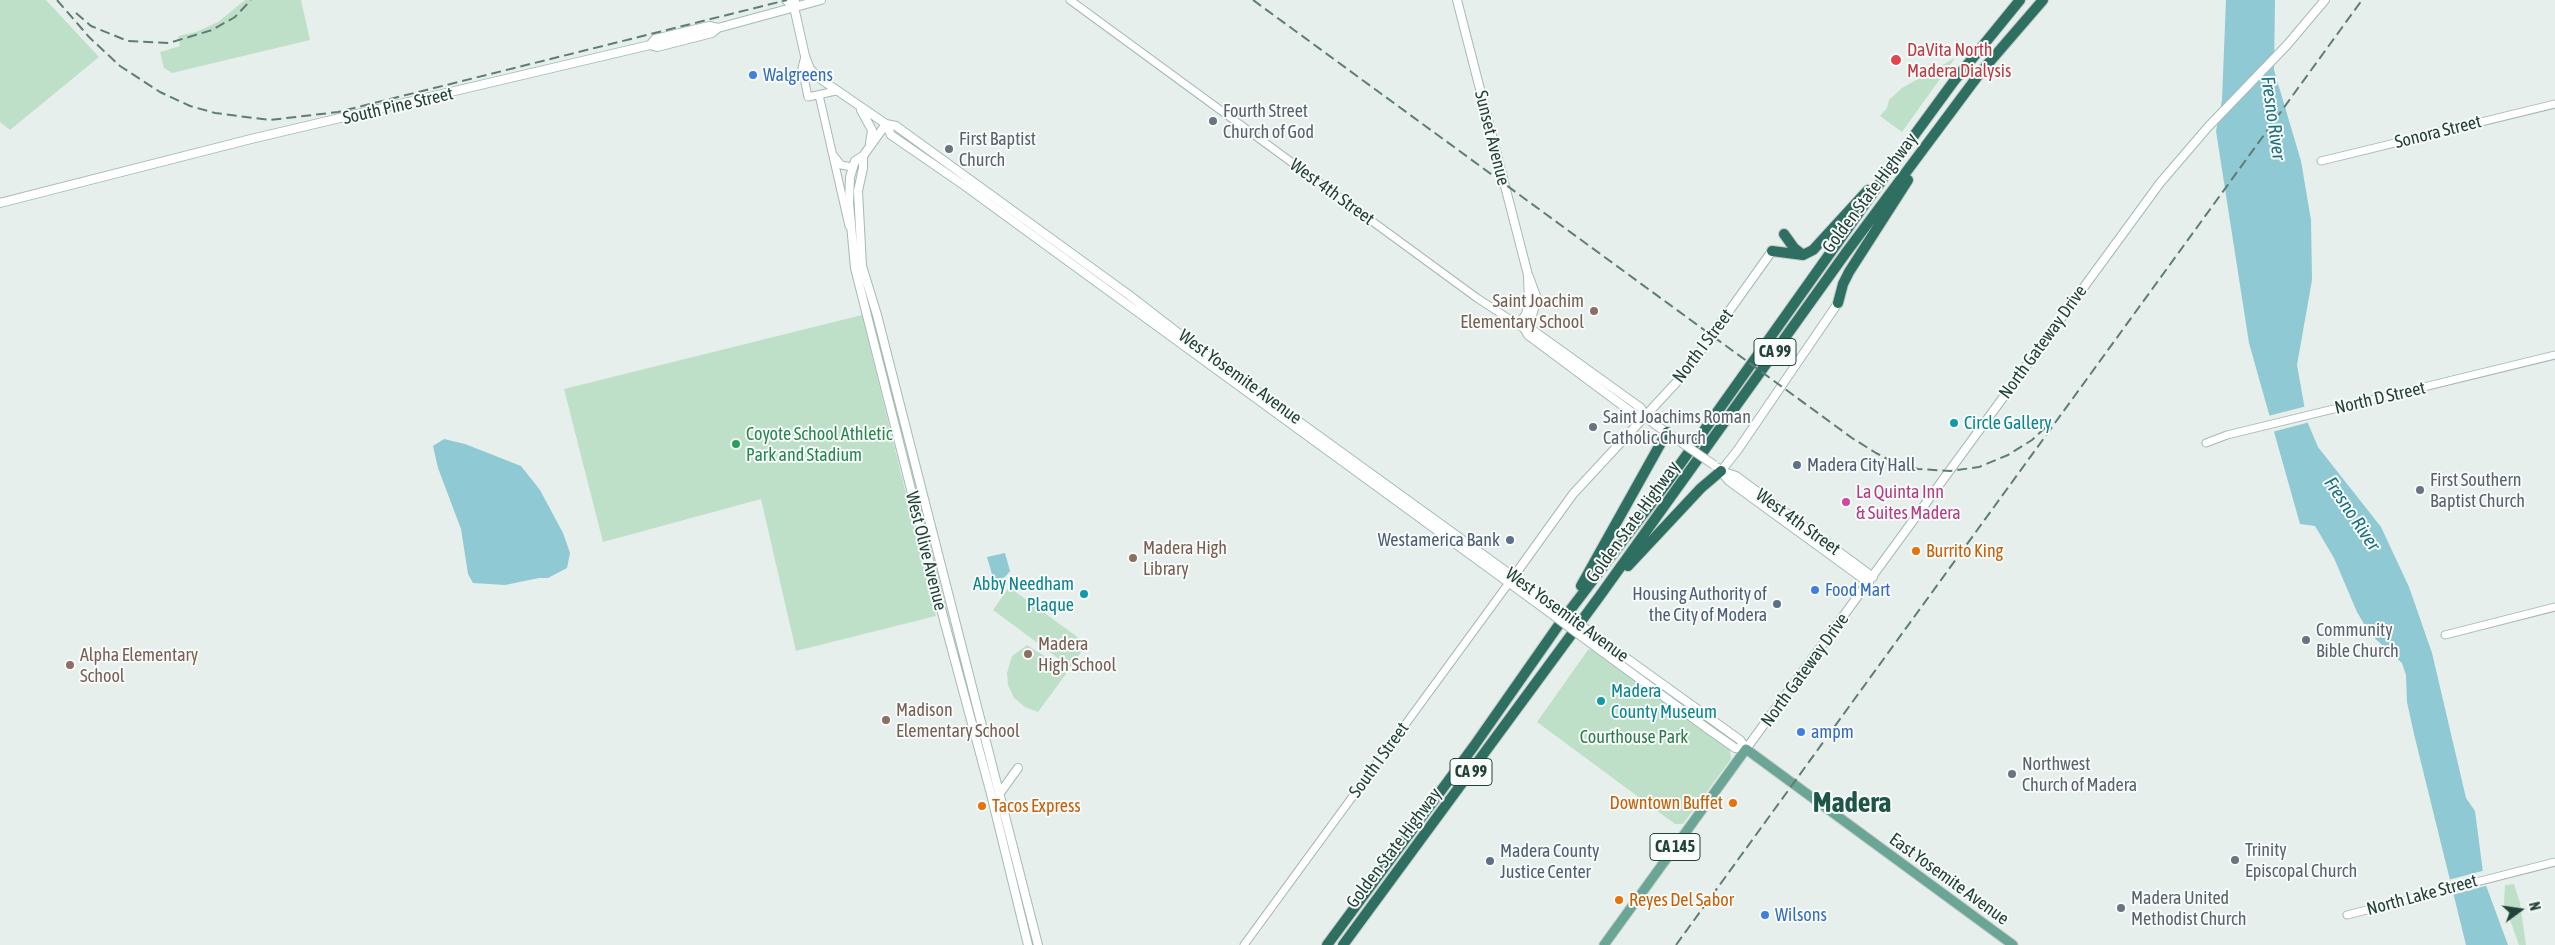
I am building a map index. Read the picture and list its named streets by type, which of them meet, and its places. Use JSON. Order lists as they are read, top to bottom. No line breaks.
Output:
{"streets":{"highway":["Golden State Highway","CA 99"],"main road":["South Pine Street","Sunset Avenue","West 4th Street","North Gateway Drive","North I Street","West Yosemite Avenue","West Olive Avenue","CA 145","East Yosemite Avenue"],"street":["Sonora Street","North D Street","South I Street","North Lake Street"]},"crossings":[["Sunset Avenue","West 4th Street"],["West 4th Street","North Gateway Drive"],["West 4th Street","North I Street"],["North Gateway Drive","West Yosemite Avenue"],["North Gateway Drive","CA 145"],["North Gateway Drive","East Yosemite Avenue"],["North I Street","West Yosemite Avenue"],["North I Street","South I Street"],["West Yosemite Avenue","South I Street"],["West Yosemite Avenue","CA 145"],["West Yosemite Avenue","East Yosemite Avenue"],["CA 145","East Yosemite Avenue"]],"districts":["Madera"],"water":["Fresno River"],"parks":["Courthouse Park"],"places":["DaVita North Madera Dialysis","Walgreens","Fourth Street Church of God","First Baptist Church","Saint Joachim Elementary School","Circle Gallery","Saint Joachims Roman Catholic Church","Coyote School Athletic Park and Stadium","Madera City Hall","First Southern Baptist Church","La Quinta Inn & Suites Madera","Westamerica Bank","Burrito King","Madera High Library","Food Mart","Abby Needham Plaque","Housing Authority of the City of Modera","Community Bible Church","Madera High School","Alpha Elementary School","Madera County Museum","Madison Elementary School","ampm","Northwest Church of Madera","Downtown Buffet","Tacos Express","Trinity Episcopal Church","Madera County Justice Center","Reyes Del Sabor","Madera United Methodist Church","Wilsons"],"north":"right"}
